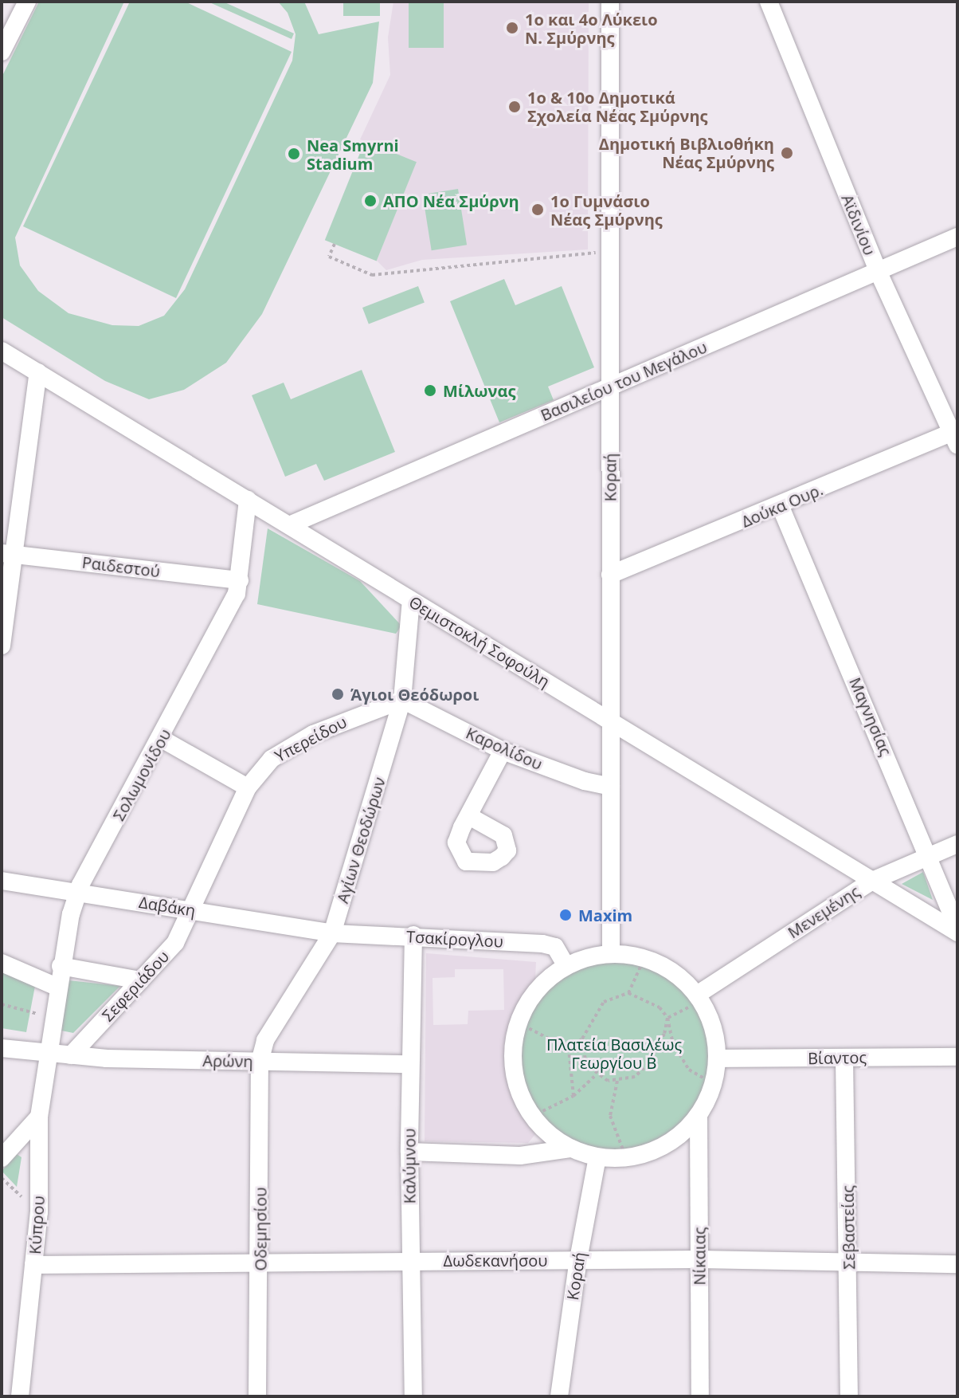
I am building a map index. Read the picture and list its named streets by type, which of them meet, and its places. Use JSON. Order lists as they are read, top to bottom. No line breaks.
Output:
{"streets":{"street":["Αϊδινίου","Βασιλείου του Μεγάλου","Κοραή","Δούκα Ουρ.","Ραιδεστού","Θεμιστοκλή Σοφούλη","Μαγνησίας","Υπερείδου","Καρολίδου","Σολωμονίδου","Αγίων Θεοδώρων","Δαβάκη","Μενεμένης","Τσακίρογλου","Σεφεριάδου","Βίαντος","Αρώνη","Καλύμνου","Κύπρου","Σεβαστείας","Οδεμησίου","Νίκαιας","Δωδεκανήσου"]},"crossings":[["Αϊδινίου","Βασιλείου του Μεγάλου"],["Αϊδινίου","Δούκα Ουρ."],["Βασιλείου του Μεγάλου","Κοραή"],["Βασιλείου του Μεγάλου","Θεμιστοκλή Σοφούλη"],["Κοραή","Δούκα Ουρ."],["Κοραή","Θεμιστοκλή Σοφούλη"],["Κοραή","Καρολίδου"],["Κοραή","Δωδεκανήσου"],["Δούκα Ουρ.","Μαγνησίας"],["Ραιδεστού","Σολωμονίδου"],["Θεμιστοκλή Σοφούλη","Σολωμονίδου"],["Θεμιστοκλή Σοφούλη","Αγίων Θεοδώρων"],["Θεμιστοκλή Σοφούλη","Μενεμένης"],["Μαγνησίας","Μενεμένης"],["Υπερείδου","Καρολίδου"],["Υπερείδου","Αγίων Θεοδώρων"],["Υπερείδου","Δαβάκη"],["Υπερείδου","Σεφεριάδου"],["Καρολίδου","Αγίων Θεοδώρων"],["Σολωμονίδου","Δαβάκη"],["Σολωμονίδου","Αρώνη"],["Σολωμονίδου","Κύπρου"],["Αγίων Θεοδώρων","Δαβάκη"],["Αγίων Θεοδώρων","Τσακίρογλου"],["Αγίων Θεοδώρων","Αρώνη"],["Αγίων Θεοδώρων","Οδεμησίου"],["Δαβάκη","Τσακίρογλου"],["Δαβάκη","Σεφεριάδου"],["Τσακίρογλου","Καλύμνου"],["Σεφεριάδου","Αρώνη"],["Βίαντος","Σεβαστείας"],["Αρώνη","Καλύμνου"],["Αρώνη","Κύπρου"],["Αρώνη","Οδεμησίου"],["Καλύμνου","Δωδεκανήσου"],["Κύπρου","Δωδεκανήσου"],["Σεβαστείας","Δωδεκανήσου"],["Οδεμησίου","Δωδεκανήσου"],["Νίκαιας","Δωδεκανήσου"]],"parks":["Πλατεία Βασιλέως Γεωργίου Β΄"],"places":["1ο και 4ο Λύκειο Ν. Σμύρνης","1ο & 10ο Δημοτικά Σχολεία Νέας Σμύρνης","Δημοτική Βιβλιοθήκη Νέας Σμύρνης","Nea Smyrni Stadium","ΑΠΟ Νέα Σμύρνη","1ο Γυμνάσιο Νέας Σμύρνης","Μίλωνας","Άγιοι Θεόδωροι","Maxim"]}
